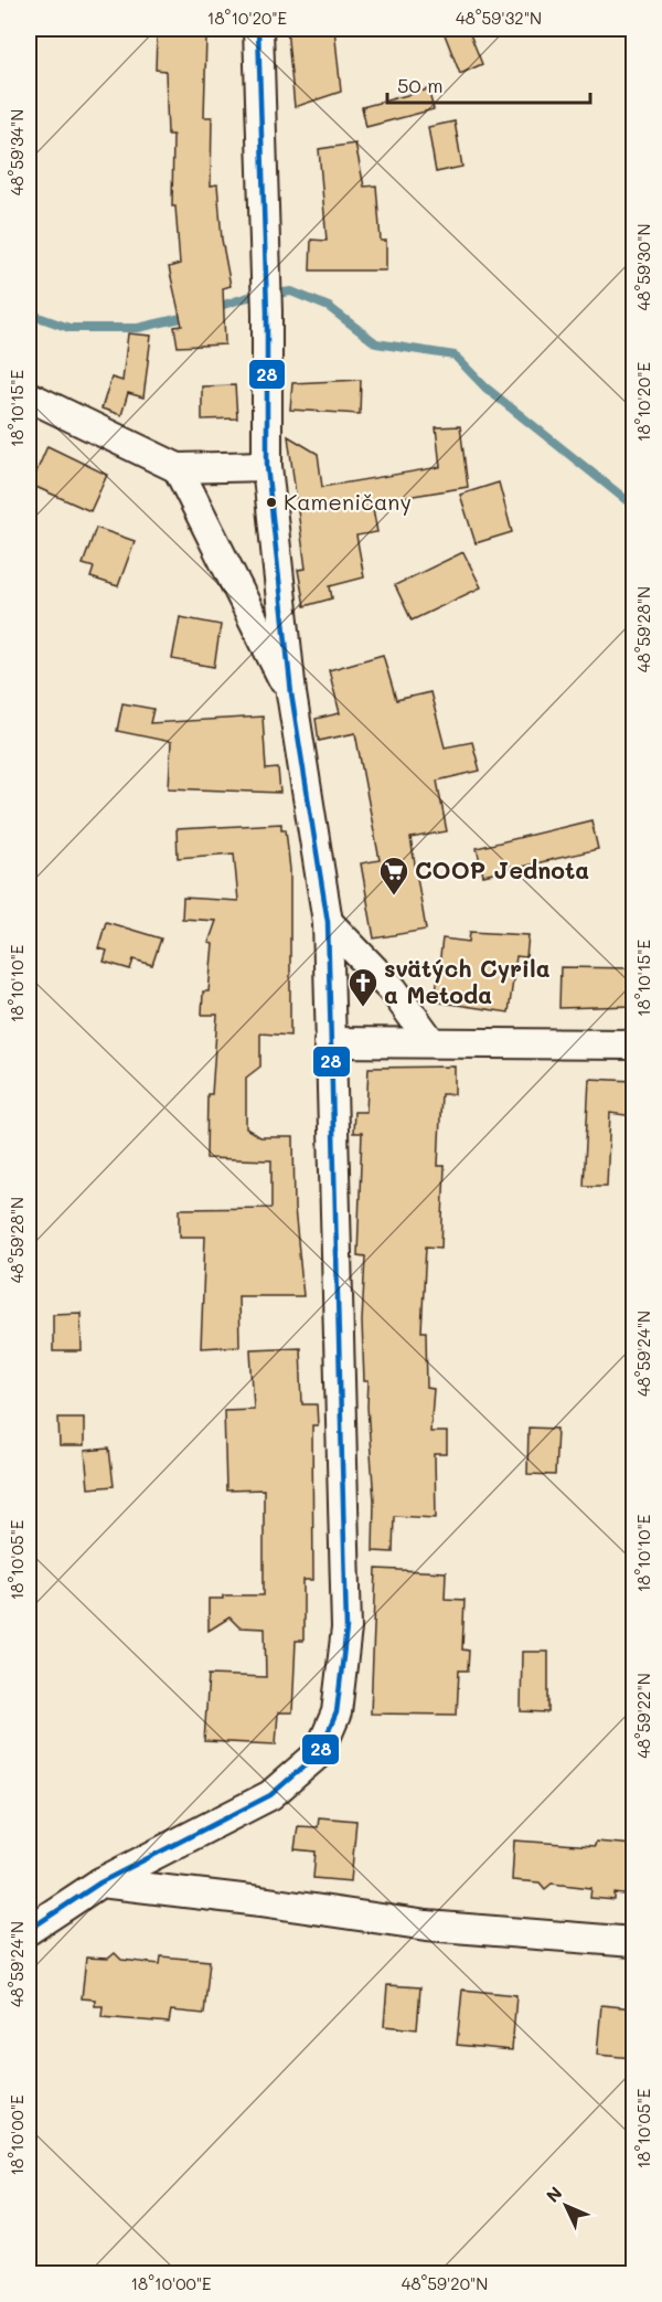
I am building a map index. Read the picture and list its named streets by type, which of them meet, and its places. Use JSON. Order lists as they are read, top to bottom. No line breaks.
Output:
{"places":{"other":["Kameničany"],"supermarket":["COOP Jednota"],"church":["svätých Cyrila a Metoda"]},"lines":["transit line 28"],"scale_bar":"50 m","north":"top left","coordinates":["18°10'20\"E","48°59'32\"N","48°59'34\"N","48°59'30\"N","18°10'15\"E","48°59'28\"N","18°10'10\"E","48°59'24\"N","18°10'05\"E","48°59'22\"N","18°10'00\"E","48°59'20\"N"]}
